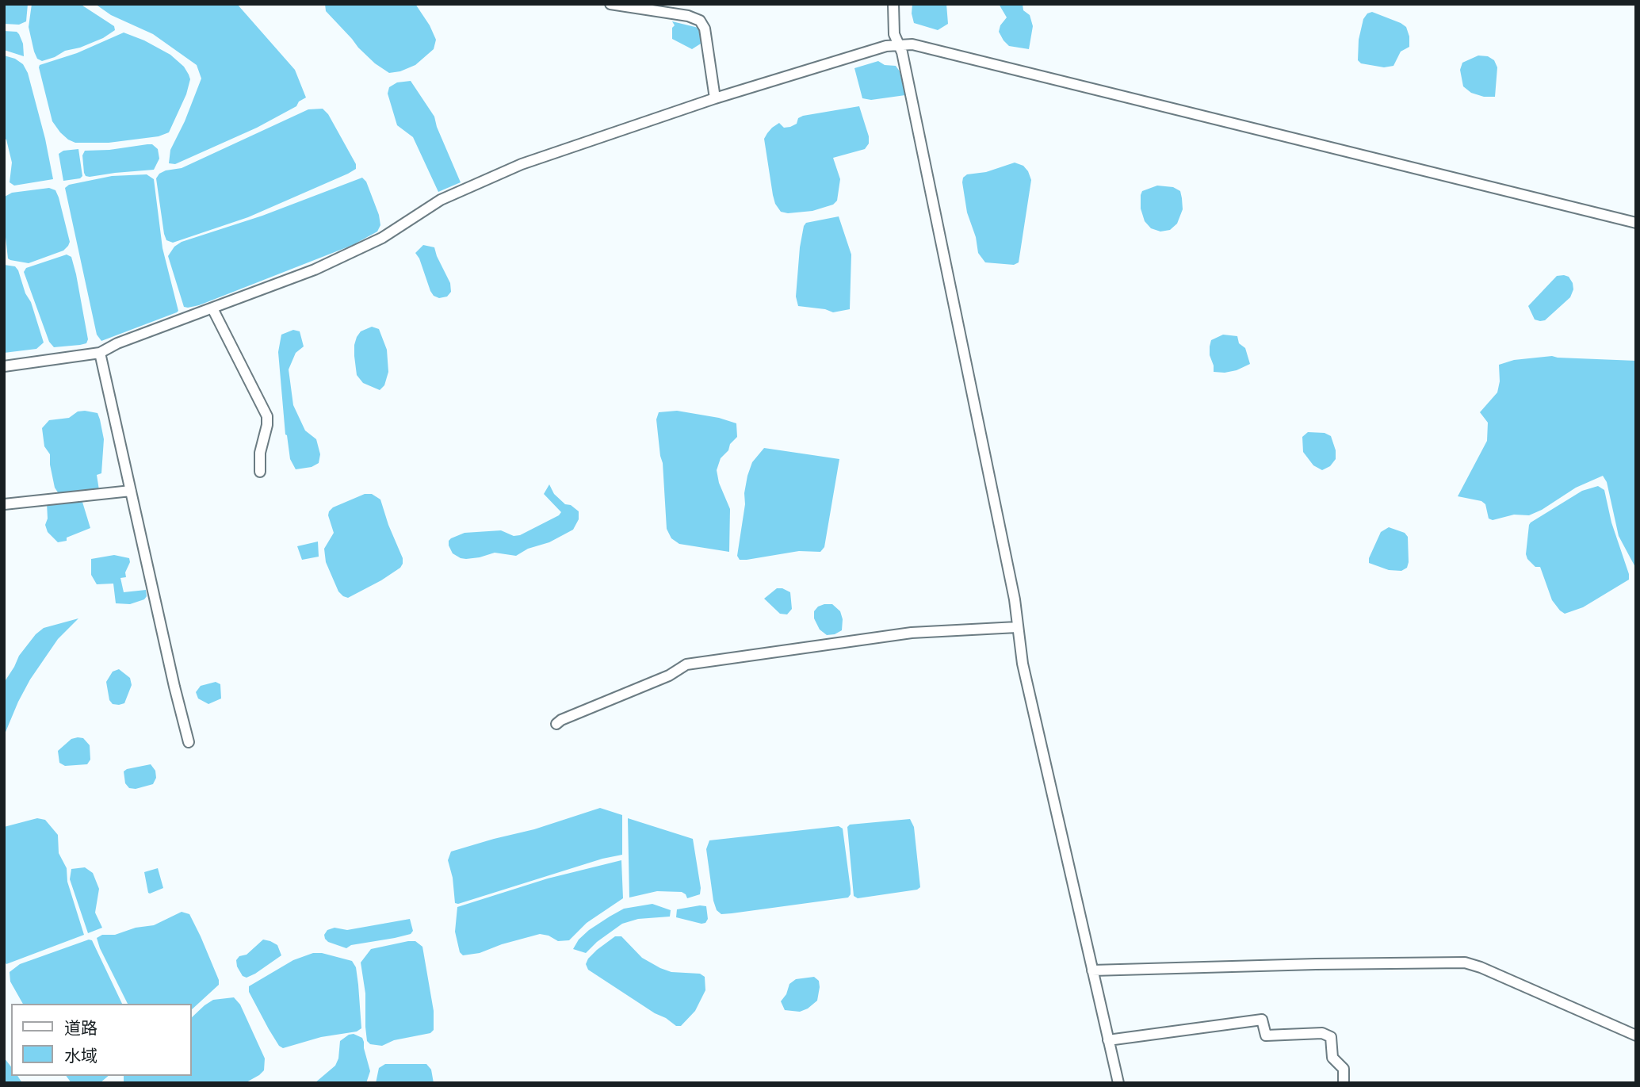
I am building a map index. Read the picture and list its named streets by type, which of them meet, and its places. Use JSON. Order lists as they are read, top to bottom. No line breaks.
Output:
{"legend":["道路","水域"]}
